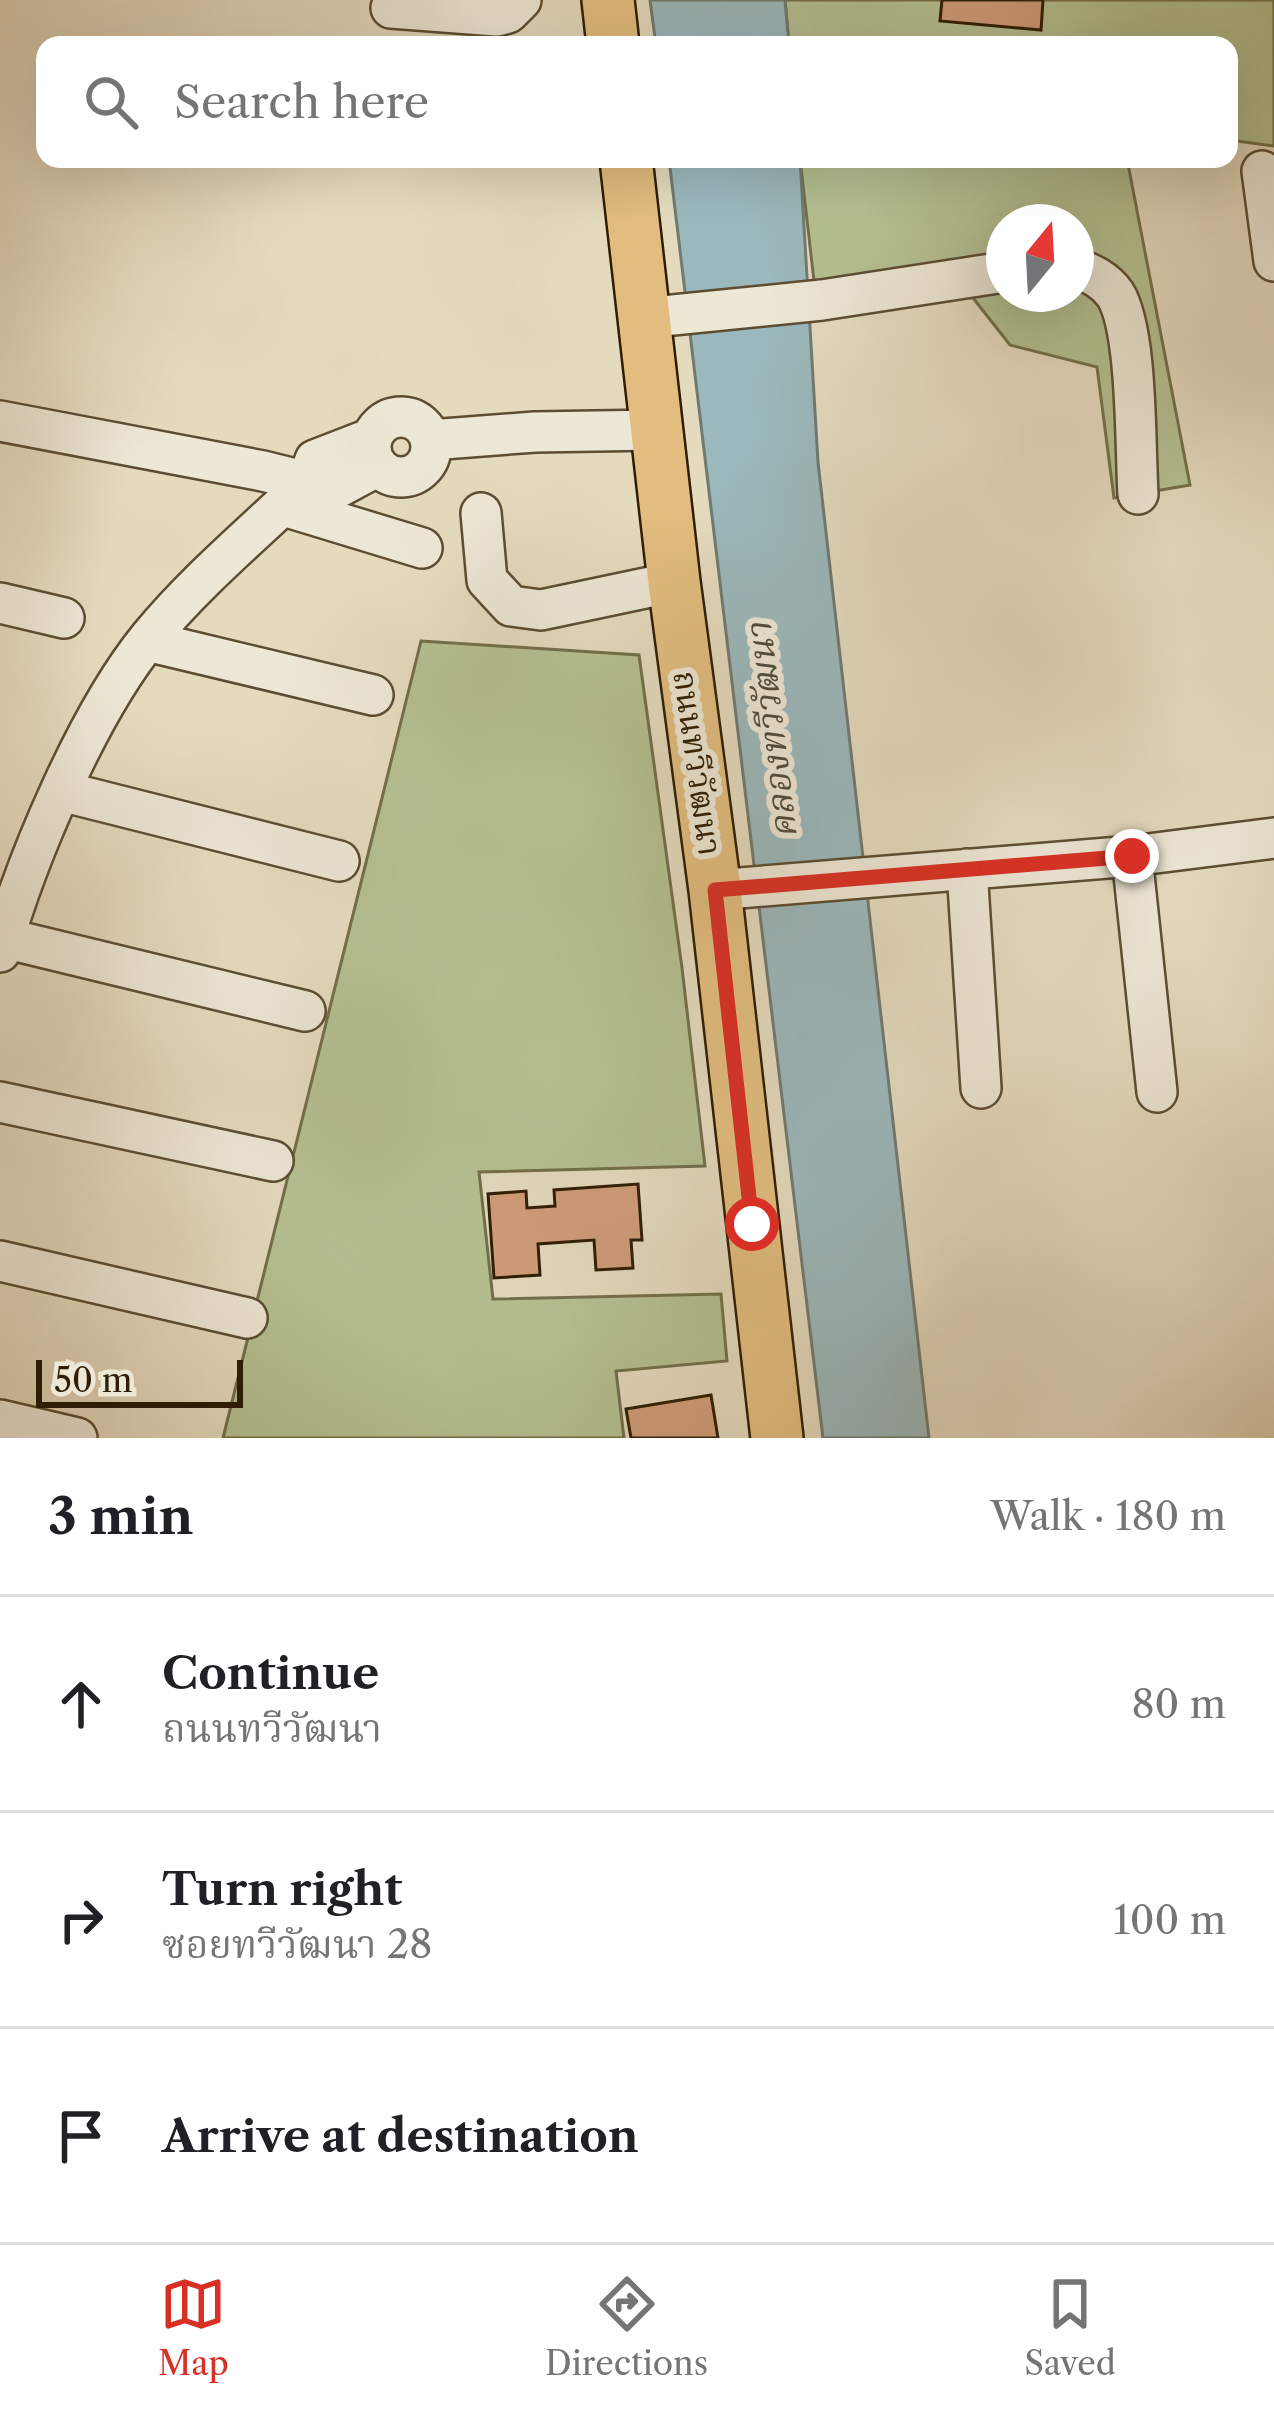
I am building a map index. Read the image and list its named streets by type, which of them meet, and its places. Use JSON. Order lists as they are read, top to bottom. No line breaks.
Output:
{"streets":{"main road":["ถนนทวีวัฒนา"]},"water":["คลองทวีวัฒนา"],"scale_bar":"50 m","north":"top","page":{"search":"Search here","scale":"50 m","heading":["3 min","Walk · 180 m"],"list":[["Continue","ถนนทวีวัฒนา","80 m"],["Turn right","ซอยทวีวัฒนา 28","100 m"],"Arrive at destination"],"nav":["Map","Directions","Saved"]}}
